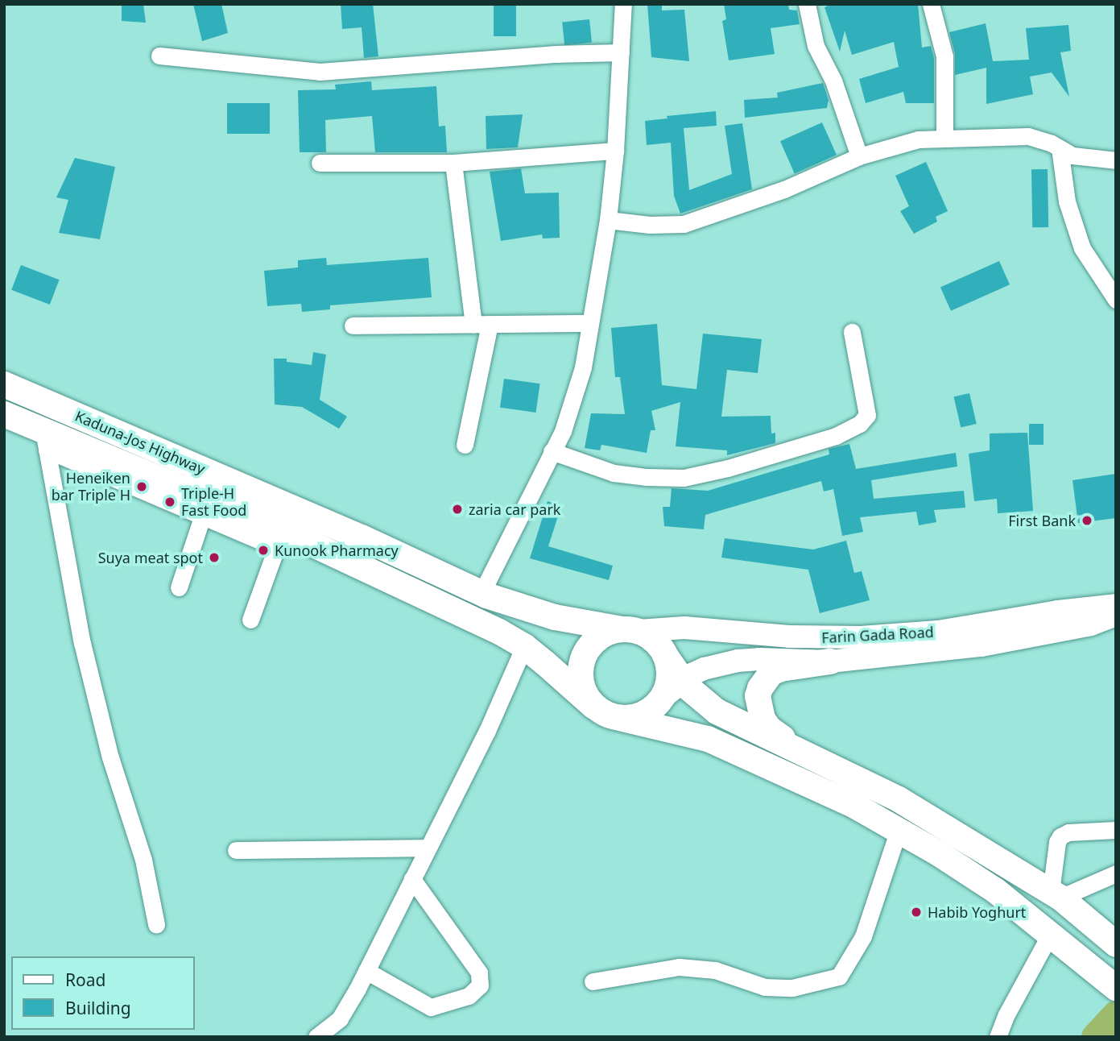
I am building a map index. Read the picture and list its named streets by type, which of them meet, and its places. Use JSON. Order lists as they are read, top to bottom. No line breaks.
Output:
{"streets":{"highway":["Kaduna-Jos Highway"],"main road":["Farin Gada Road"]},"crossings":[["Kaduna-Jos Highway","Farin Gada Road"]],"places":["Heneiken bar Triple H","Triple-H Fast Food","zaria car park","First Bank","Kunook Pharmacy","Suya meat spot","Habib Yoghurt"],"legend":["Road","Building"]}
